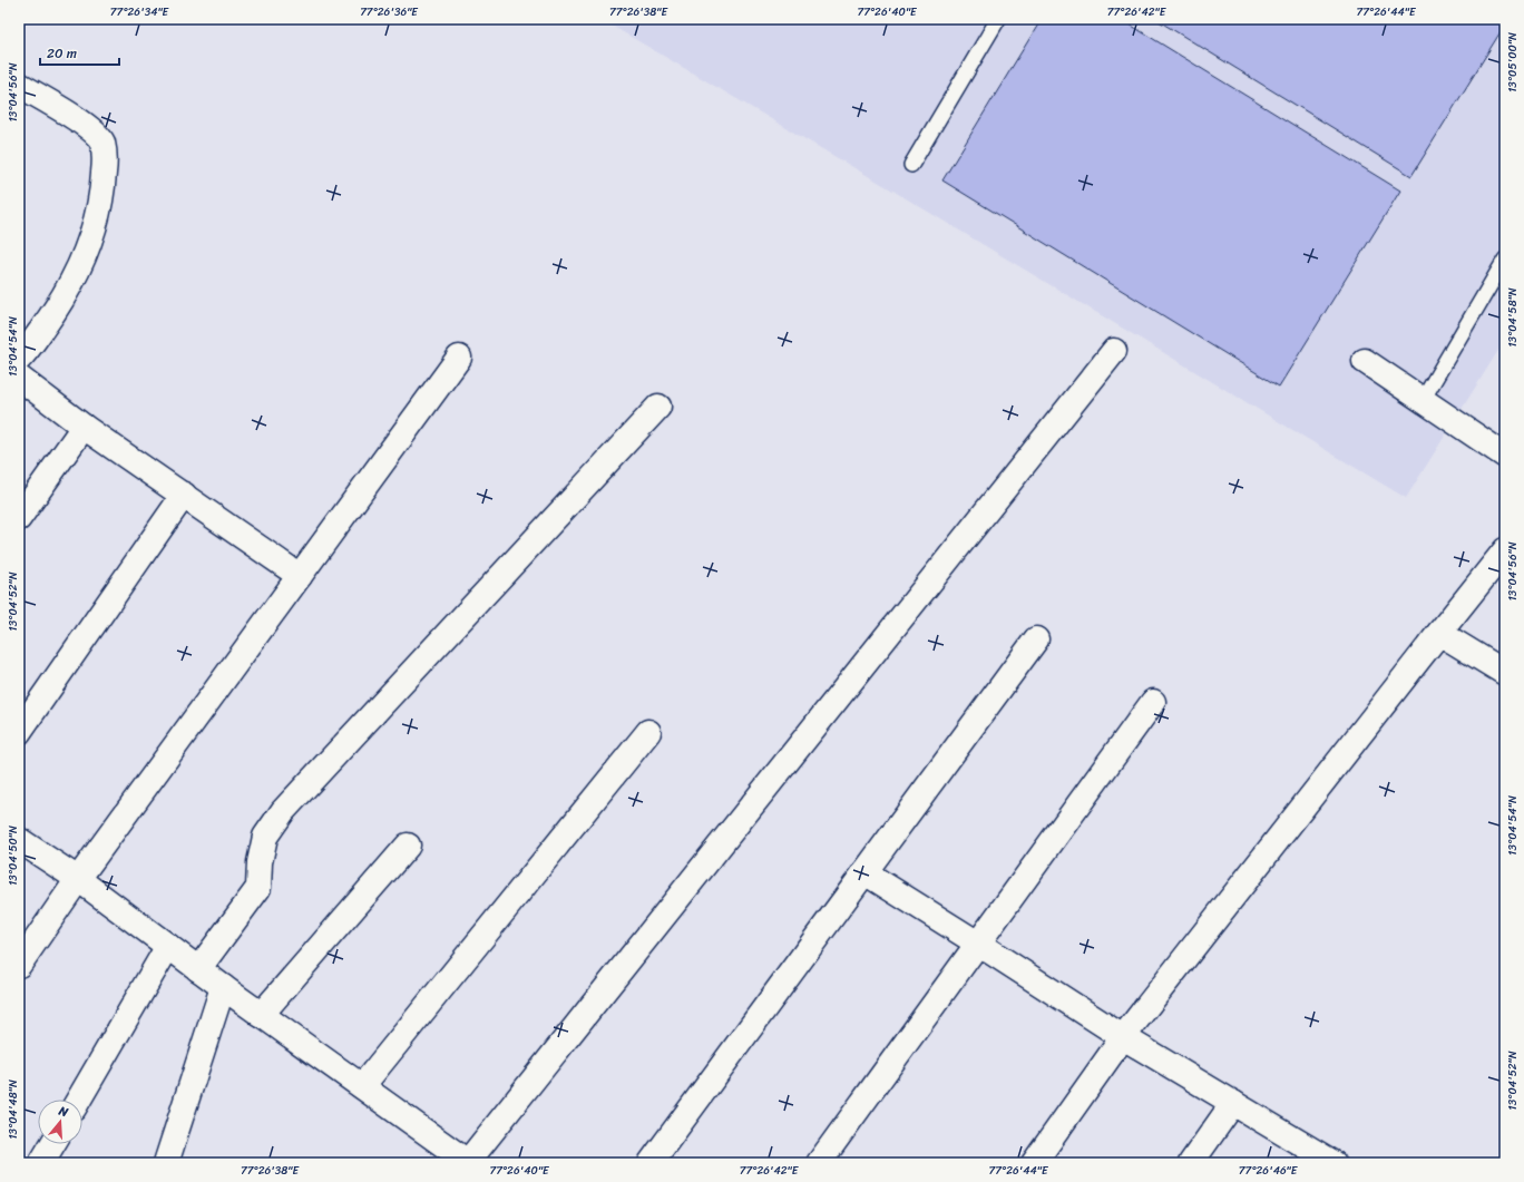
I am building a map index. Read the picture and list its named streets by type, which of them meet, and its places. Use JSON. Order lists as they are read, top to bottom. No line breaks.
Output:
{"scale_bar":"20 m","north":"top","coordinates":["77°26'34\"E","77°26'36\"E","77°26'38\"E","77°26'40\"E","77°26'42\"E","77°26'44\"E","13°05'00\"N","13°04'56\"N","13°04'58\"N","13°04'54\"N","13°04'52\"N","13°04'50\"N","13°04'48\"N","77°26'46\"E"]}
